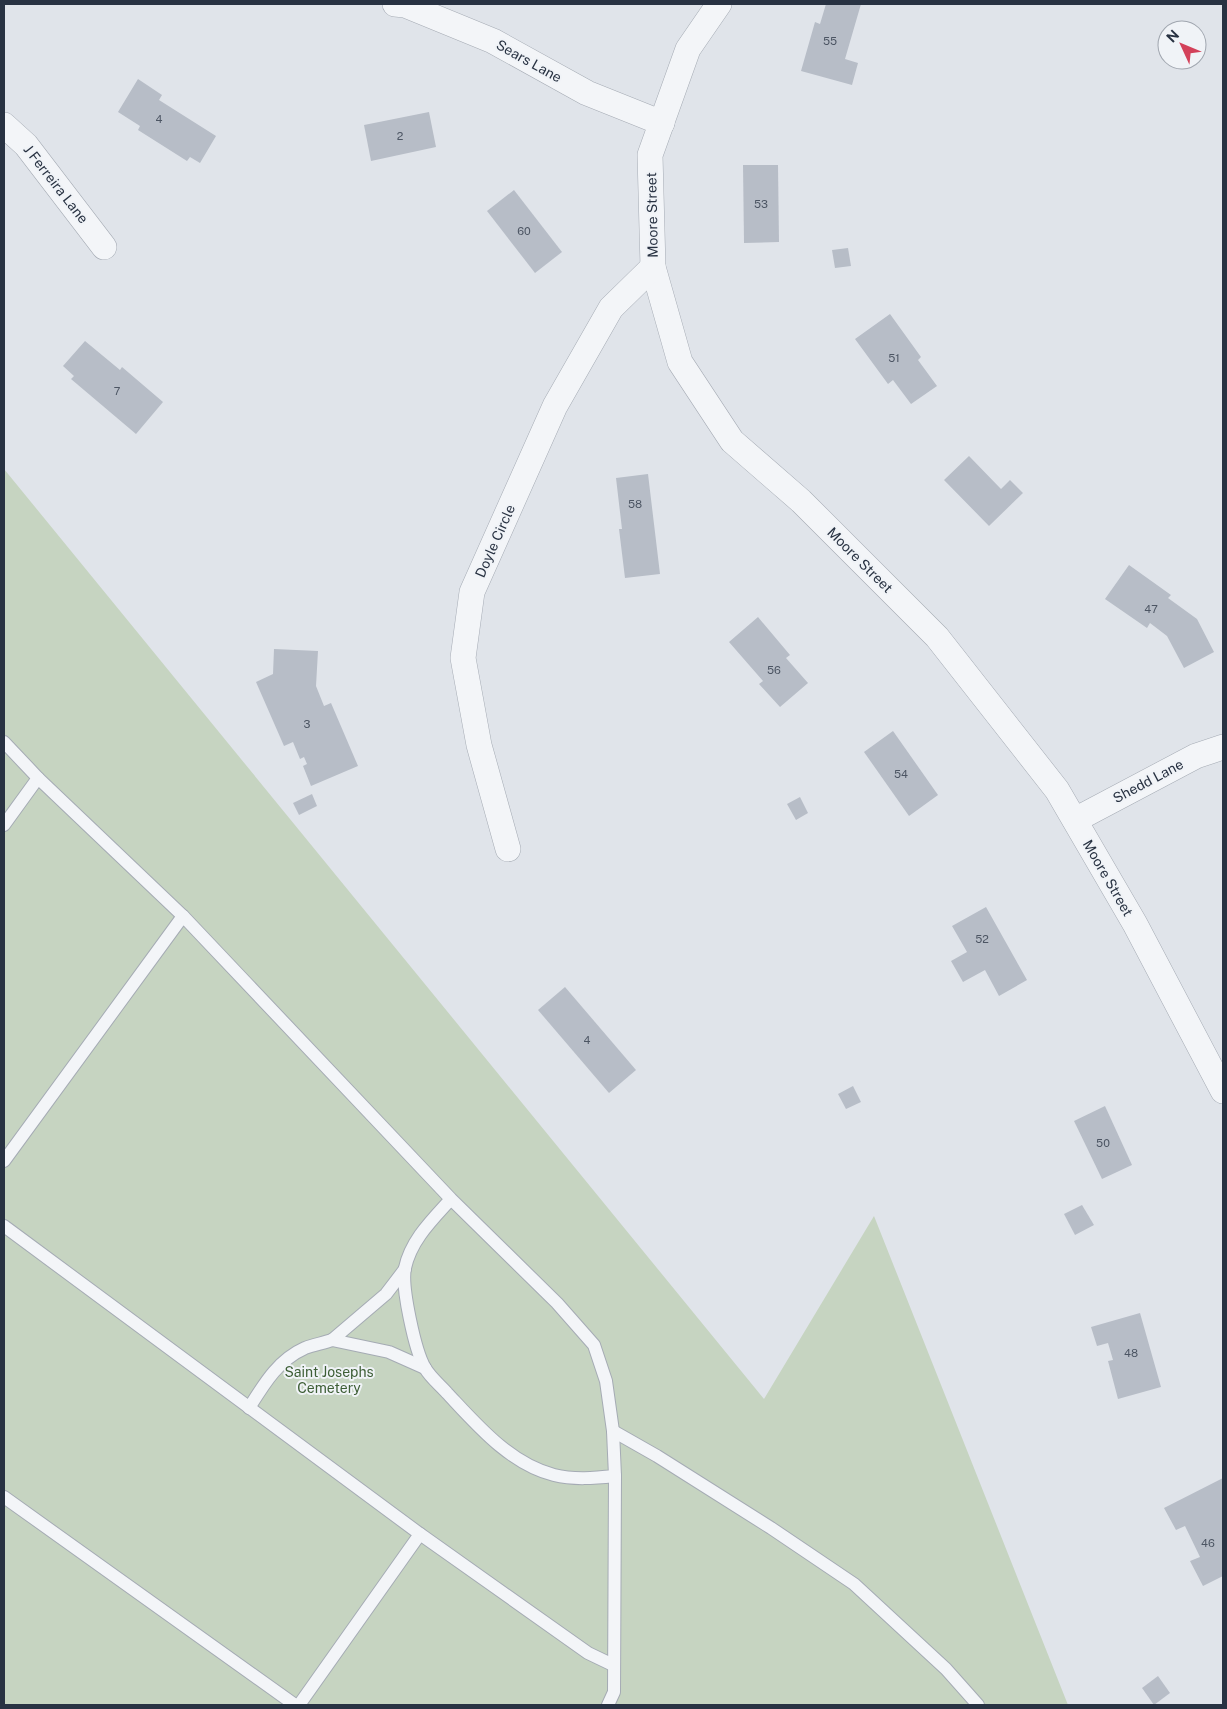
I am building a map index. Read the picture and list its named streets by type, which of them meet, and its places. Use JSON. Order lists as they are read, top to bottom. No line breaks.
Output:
{"streets":{"street":["Sears Lane","J Ferreira Lane","Moore Street","Doyle Circle","Shedd Lane"]},"crossings":[["Sears Lane","Moore Street"],["Moore Street","Doyle Circle"],["Moore Street","Shedd Lane"]],"parks":["Saint Josephs Cemetery"],"house_numbers":["55","4","2","53","60","51","7","58","47","56","3","54","52","4","50","48","46"],"north":"top left"}
